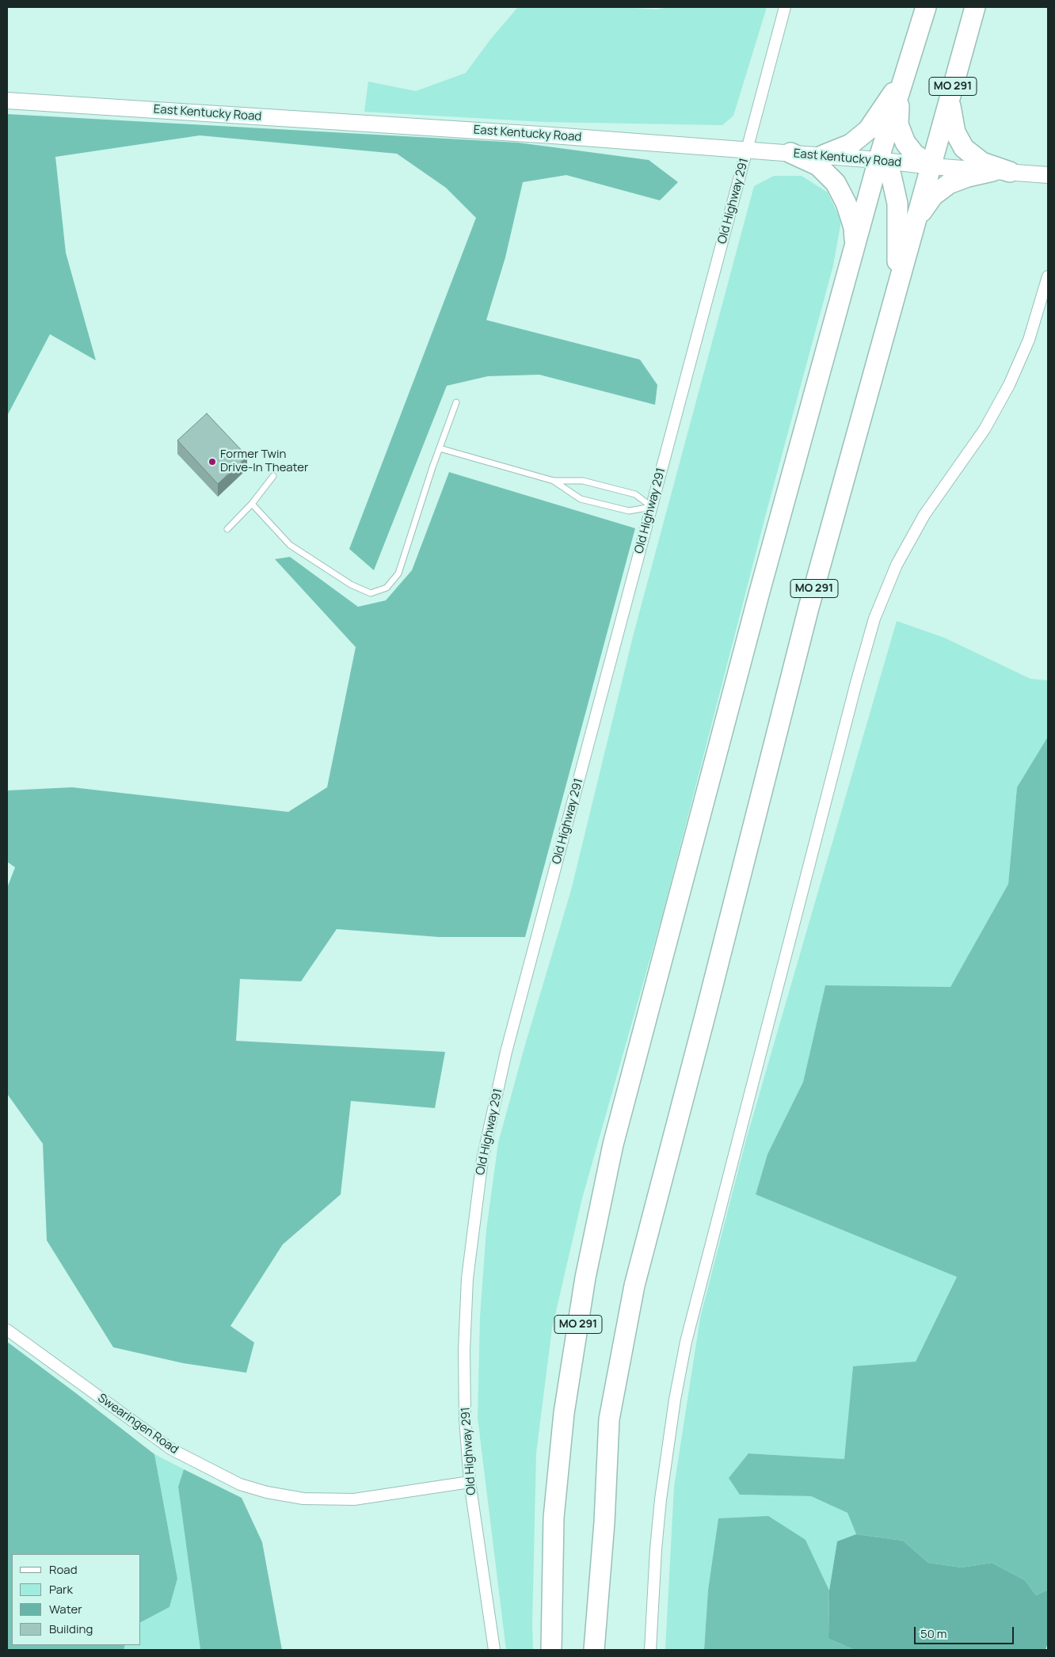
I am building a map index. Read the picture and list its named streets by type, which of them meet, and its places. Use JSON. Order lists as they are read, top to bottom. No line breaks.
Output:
{"streets":{"highway":["MO 291"],"main road":["East Kentucky Road"],"street":["Old Highway 291","Swearingen Road"]},"crossings":[["MO 291","East Kentucky Road"],["East Kentucky Road","Old Highway 291"],["Old Highway 291","Swearingen Road"]],"places":["Former Twin Drive-In Theater"],"legend":["Road","Park","Water","Building"],"scale_bar":"50 m"}
